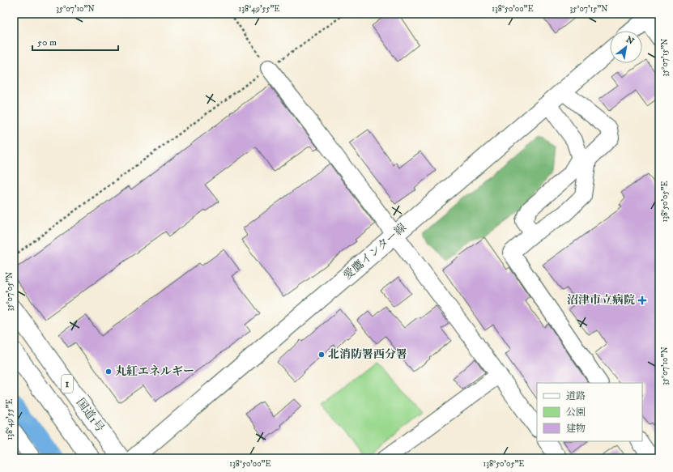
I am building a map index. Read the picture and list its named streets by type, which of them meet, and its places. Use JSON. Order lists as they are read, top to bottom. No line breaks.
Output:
{"streets":{"main road":["愛鷹インター線","1","国道1号"]},"places":{"health":["沼津市立病院"],"other":["北消防署西分署","丸紅エネルギー"]},"legend":["道路","公園","建物"],"scale_bar":"50 m","north":"top right","coordinates":["35°07'10\"N","138°49'55\"E","138°50'00\"E","35°07'15\"N","138°50'05\"E","35°07'05\"N"]}
